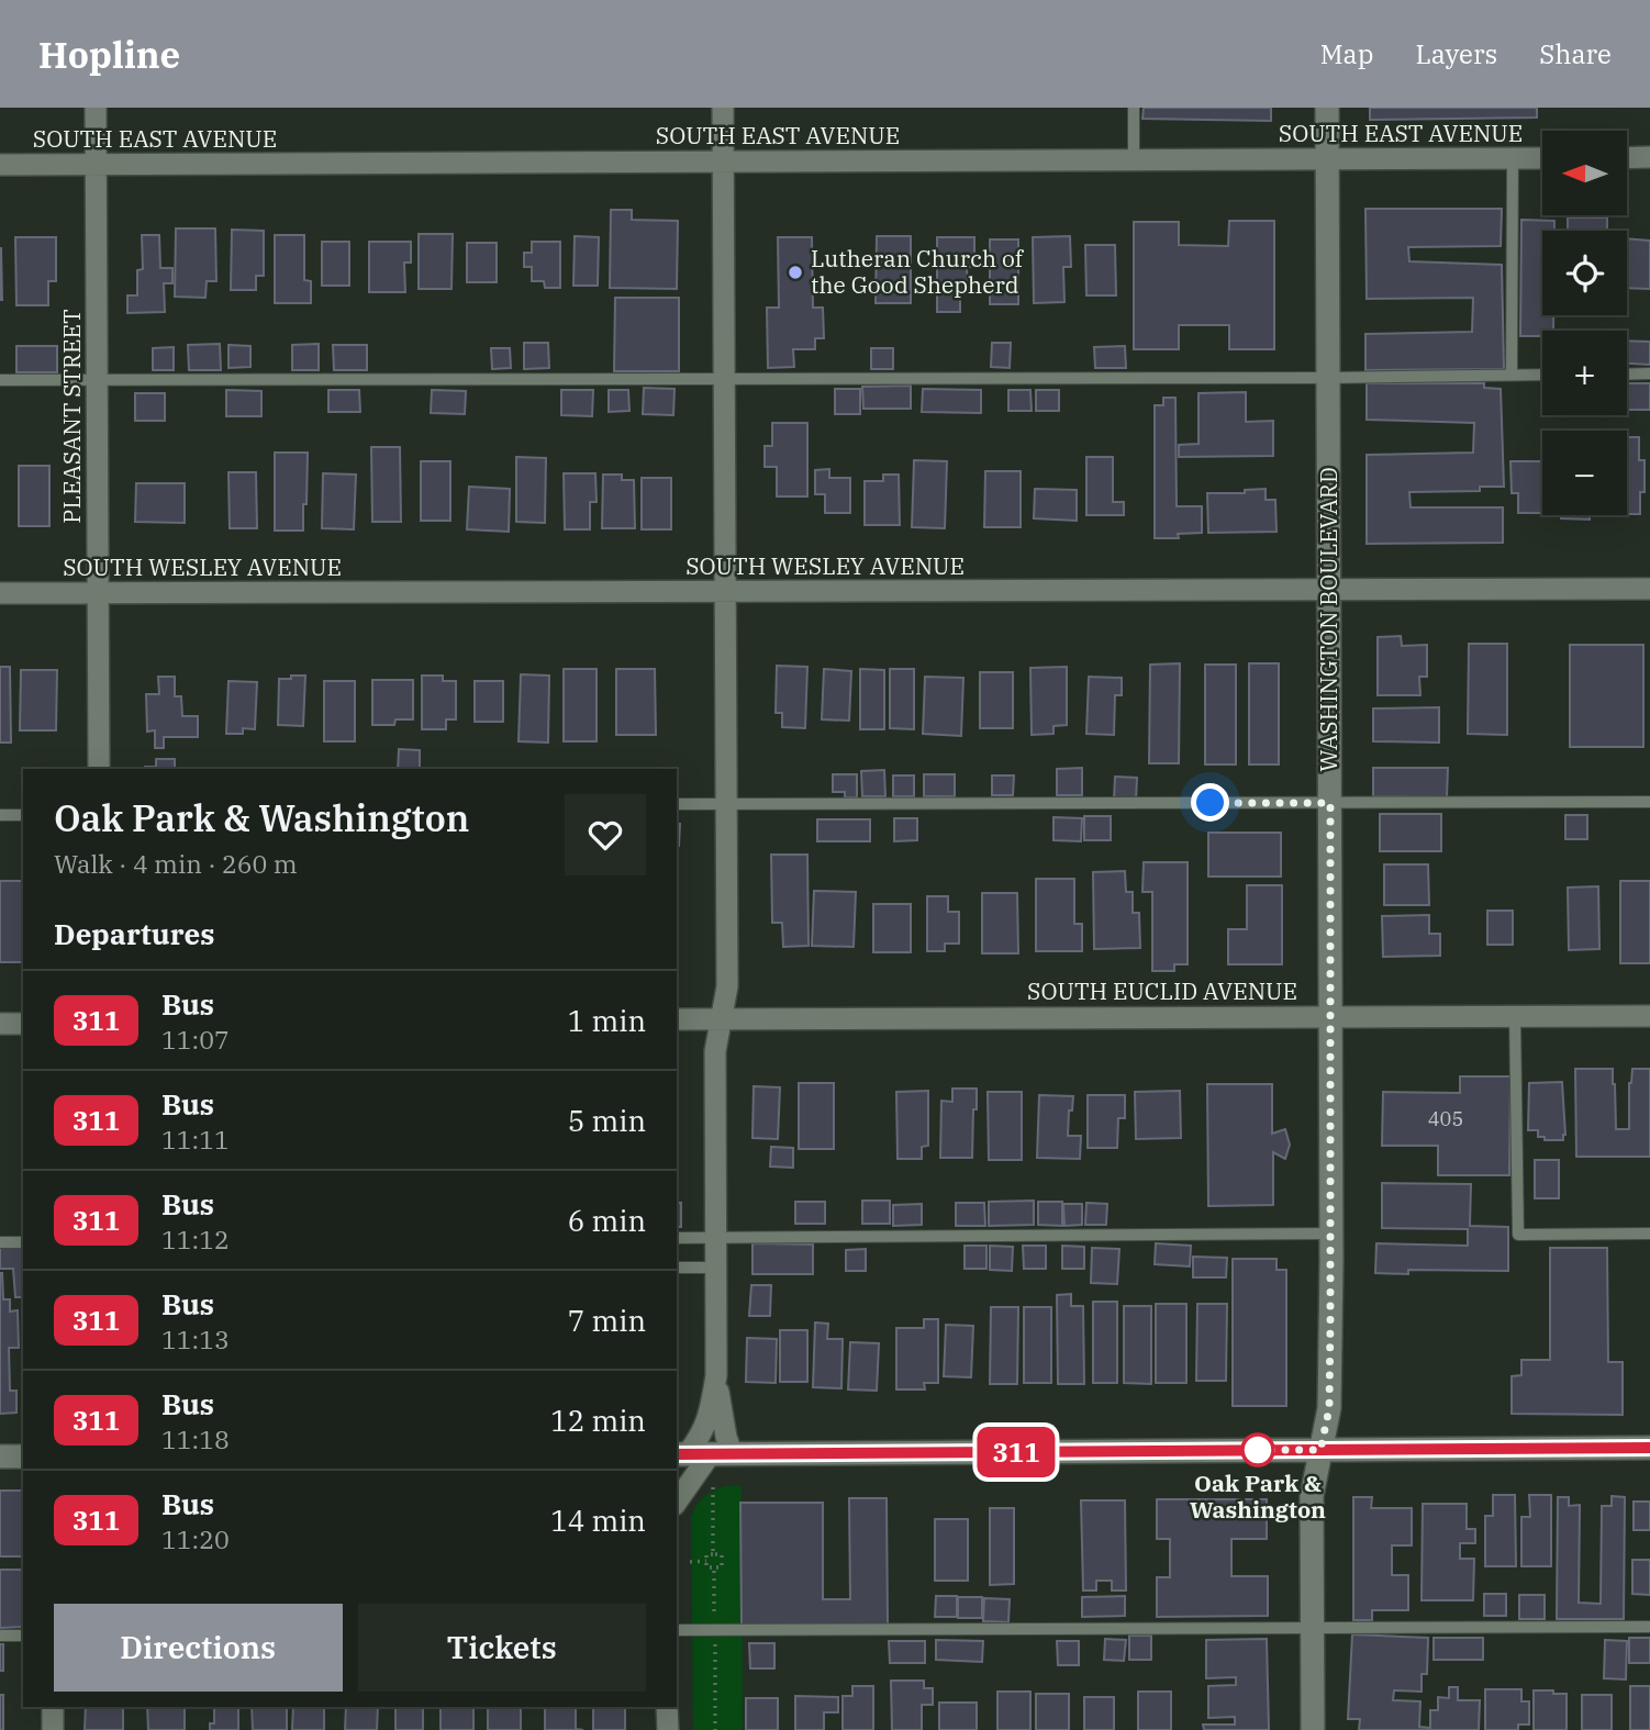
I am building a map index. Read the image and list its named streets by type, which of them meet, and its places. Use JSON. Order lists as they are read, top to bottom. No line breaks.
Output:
{"streets":{"street":["SOUTH EAST AVENUE","PLEASANT STREET","SOUTH WESLEY AVENUE","WASHINGTON BOULEVARD","SOUTH EUCLID AVENUE"]},"crossings":[["SOUTH EAST AVENUE","PLEASANT STREET"],["SOUTH EAST AVENUE","WASHINGTON BOULEVARD"],["PLEASANT STREET","SOUTH WESLEY AVENUE"],["SOUTH WESLEY AVENUE","WASHINGTON BOULEVARD"],["WASHINGTON BOULEVARD","SOUTH EUCLID AVENUE"]],"places":["Lutheran Church of the Good Shepherd","Oak Park & Washington"],"lines":["bus line 311"],"house_numbers":["405"],"north":"left","page":{"header":"Hopline","nav":["Map","Layers","Share"],"on_map":"311","map_buttons":["+","−"],"heading":[["Oak Park & Washington","Walk · 4 min · 260 m"],"Departures"],"list":[{"mark":"311","name":"Bus","note":"11:07","value":"1 min"},{"mark":"311","name":"Bus","note":"11:11","value":"5 min"},{"mark":"311","name":"Bus","note":"11:12","value":"6 min"},{"mark":"311","name":"Bus","note":"11:13","value":"7 min"},{"mark":"311","name":"Bus","note":"11:18","value":"12 min"},{"mark":"311","name":"Bus","note":"11:20","value":"14 min"}],"buttons":["Directions","Tickets"]}}
